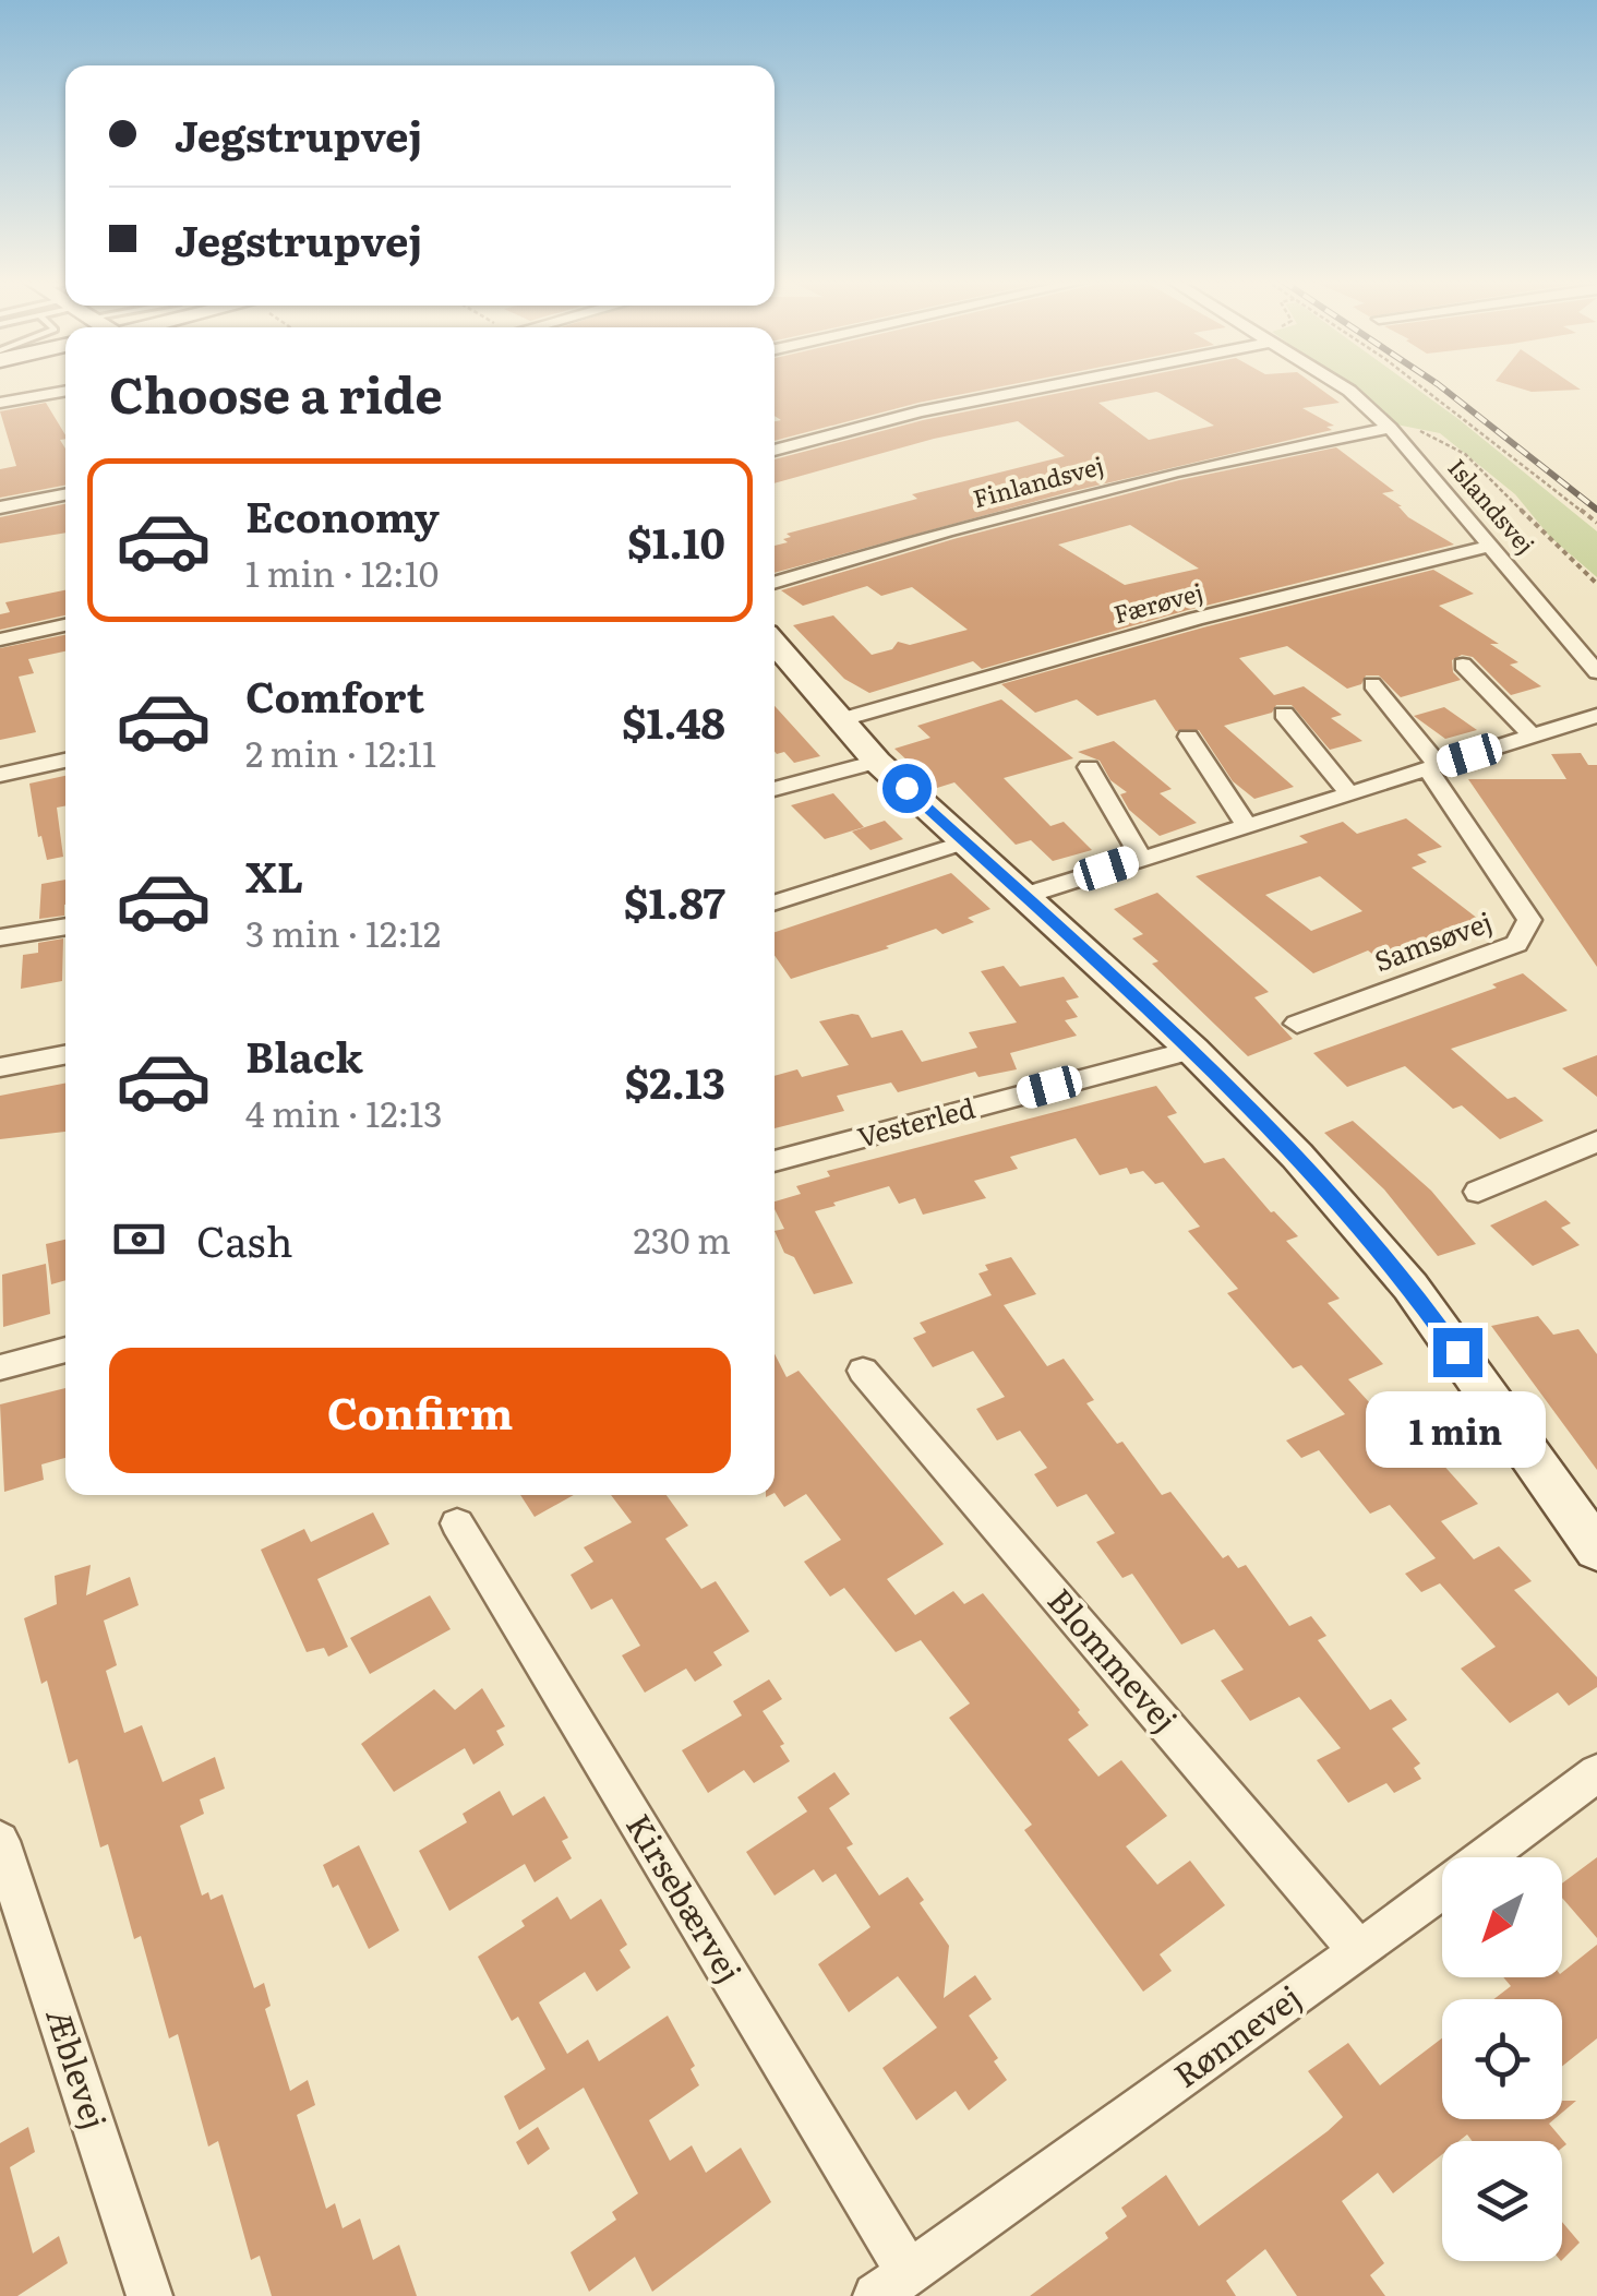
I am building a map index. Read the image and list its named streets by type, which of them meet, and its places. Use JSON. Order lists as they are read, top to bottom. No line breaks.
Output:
{"streets":{"street":["Finlandsvej","Islandsvej","Færøvej","Samsøvej","Vesterled","Blommevej","Kirsebærvej","Rønnevej","Æblevej"]},"crossings":[["Finlandsvej","Islandsvej"],["Islandsvej","Færøvej"],["Blommevej","Rønnevej"],["Kirsebærvej","Rønnevej"]],"north":"bottom left","page":{"banner":["Jegstrupvej","Jegstrupvej"],"heading":"Choose a ride","list":[{"name":"Economy","note":"1 min · 12:10","value":"$1.10"},{"name":"Comfort","note":"2 min · 12:11","value":"$1.48"},{"name":"XL","note":"3 min · 12:12","value":"$1.87"},{"name":"Black","note":"4 min · 12:13","value":"$2.13"}],"pay":["Cash","230 m"],"buttons":"Confirm","bubble":"1 min"}}
